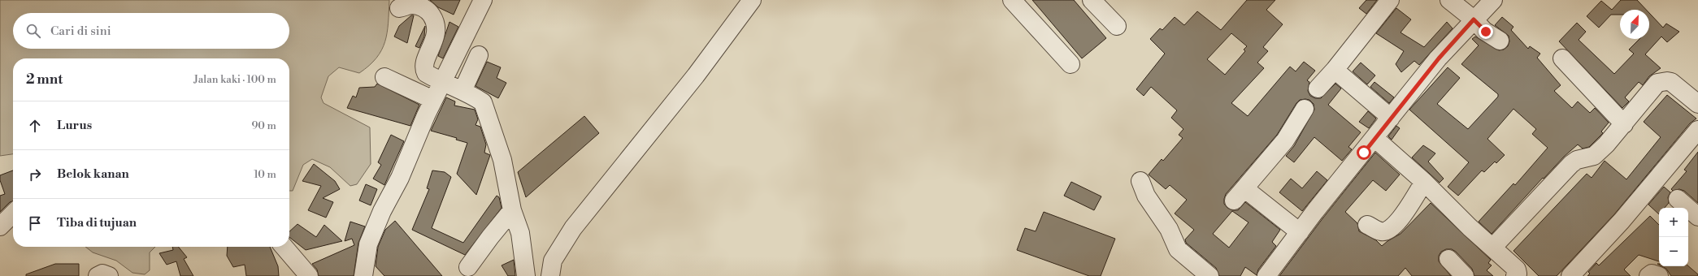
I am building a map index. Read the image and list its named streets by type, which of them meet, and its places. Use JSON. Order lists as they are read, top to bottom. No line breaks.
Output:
{"north":"top right","page":{"search":"Cari di sini","heading":["2 mnt","Jalan kaki · 100 m"],"list":[["Lurus","90 m"],["Belok kanan","10 m"],"Tiba di tujuan"],"map_buttons":["+","−"]}}
